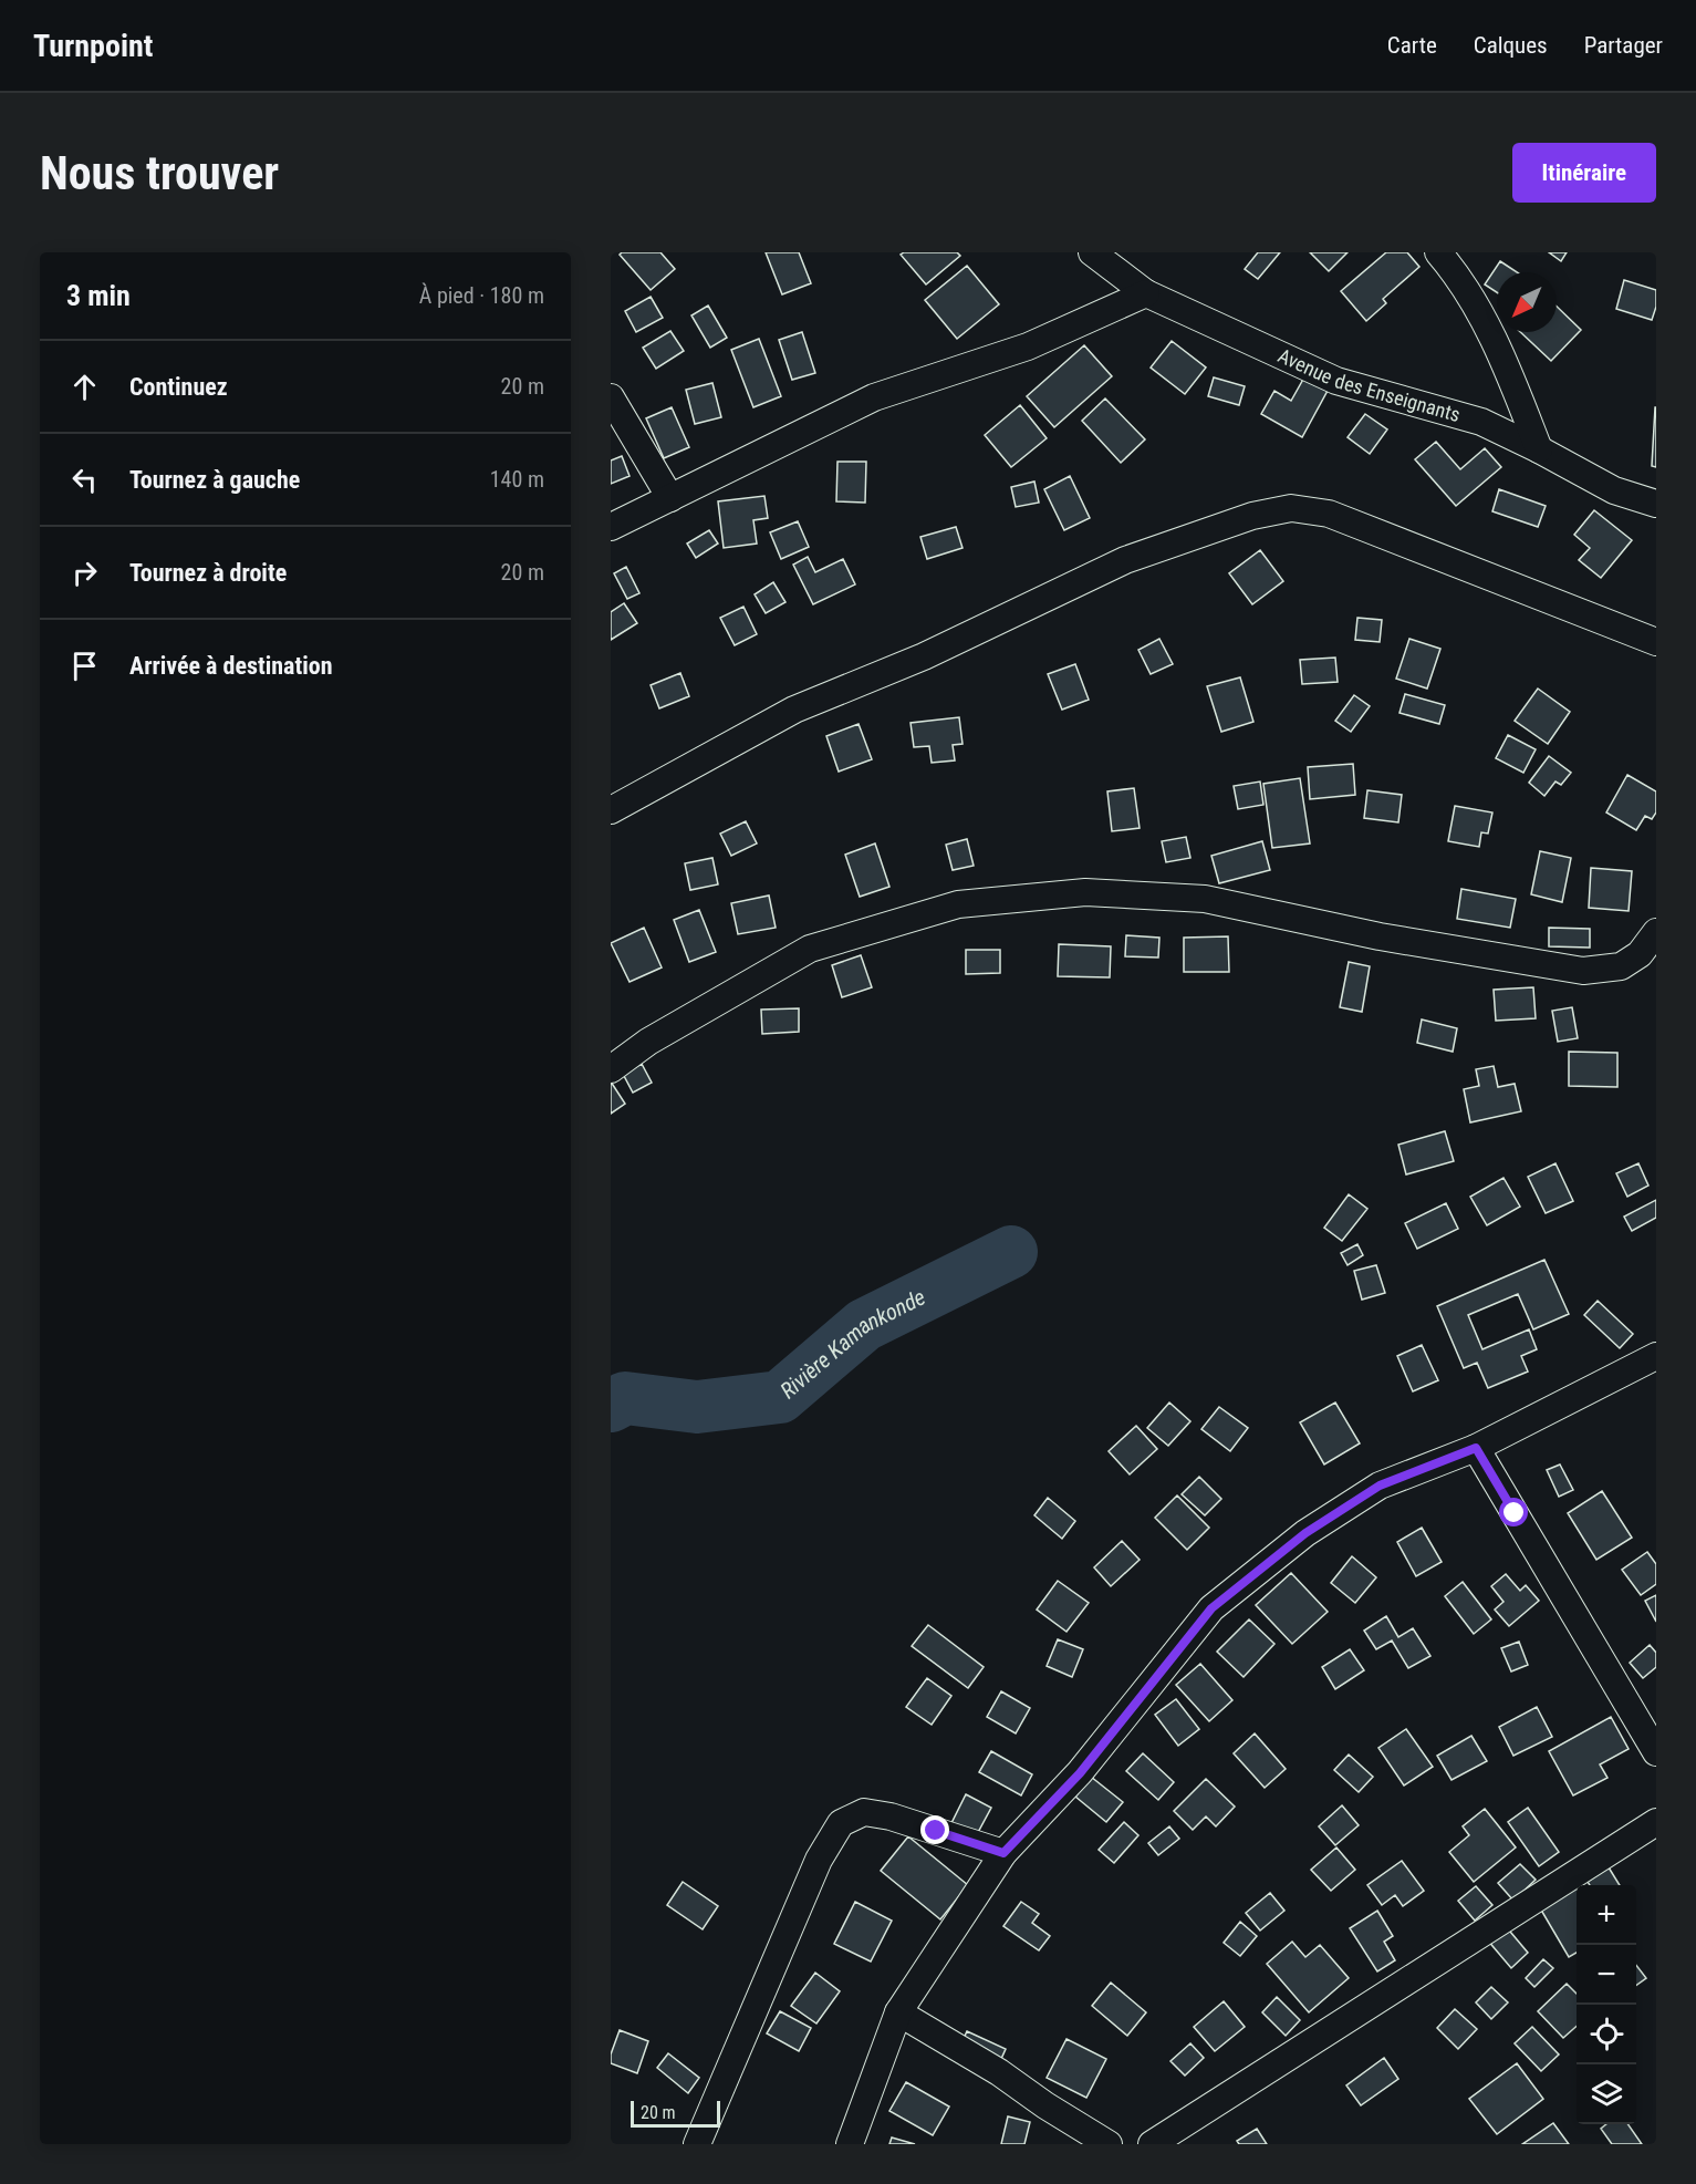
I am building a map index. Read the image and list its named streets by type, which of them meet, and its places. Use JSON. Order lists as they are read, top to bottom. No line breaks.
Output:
{"streets":{"street":["Avenue des Enseignants"]},"water":["Rivière Kamankonde"],"scale_bar":"20 m","north":"bottom left","page":{"header":"Turnpoint","nav":["Carte","Calques","Partager"],"buttons":"Itinéraire","title":"Nous trouver","heading":["3 min","À pied · 180 m"],"list":[["Continuez","20 m"],["Tournez à gauche","140 m"],["Tournez à droite","20 m"],"Arrivée à destination"],"map_buttons":["+","−"],"scale":"20 m"}}
